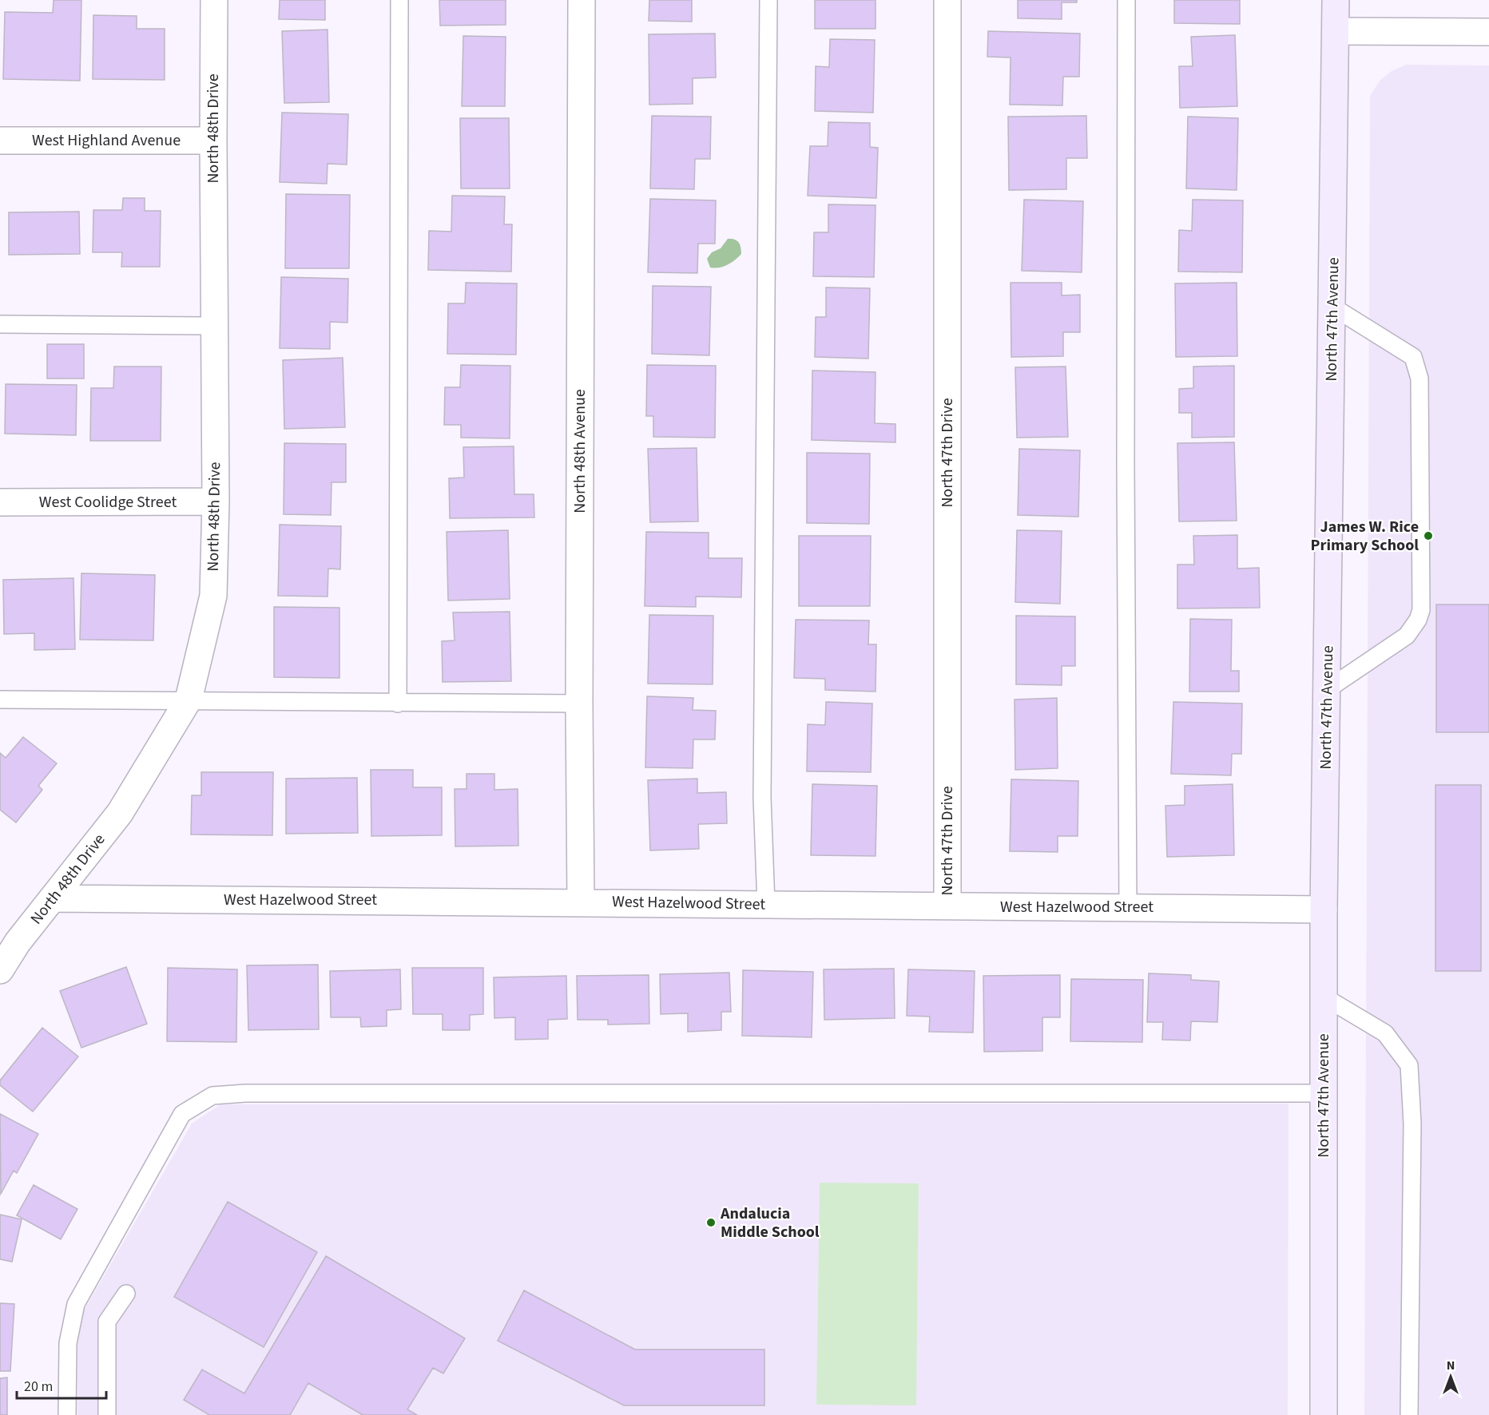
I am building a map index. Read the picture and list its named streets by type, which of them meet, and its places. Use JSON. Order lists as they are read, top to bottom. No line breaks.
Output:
{"streets":{"street":["North 48th Drive","West Highland Avenue","North 47th Avenue","North 48th Avenue","North 47th Drive","West Coolidge Street","West Hazelwood Street"]},"crossings":[["North 48th Drive","West Highland Avenue"],["North 48th Drive","West Coolidge Street"],["North 48th Drive","West Hazelwood Street"],["North 47th Avenue","West Hazelwood Street"],["North 48th Avenue","West Hazelwood Street"],["North 47th Drive","West Hazelwood Street"]],"places":["James W. Rice Primary School","Andalucia Middle School"],"scale_bar":"20 m","north":"top"}
